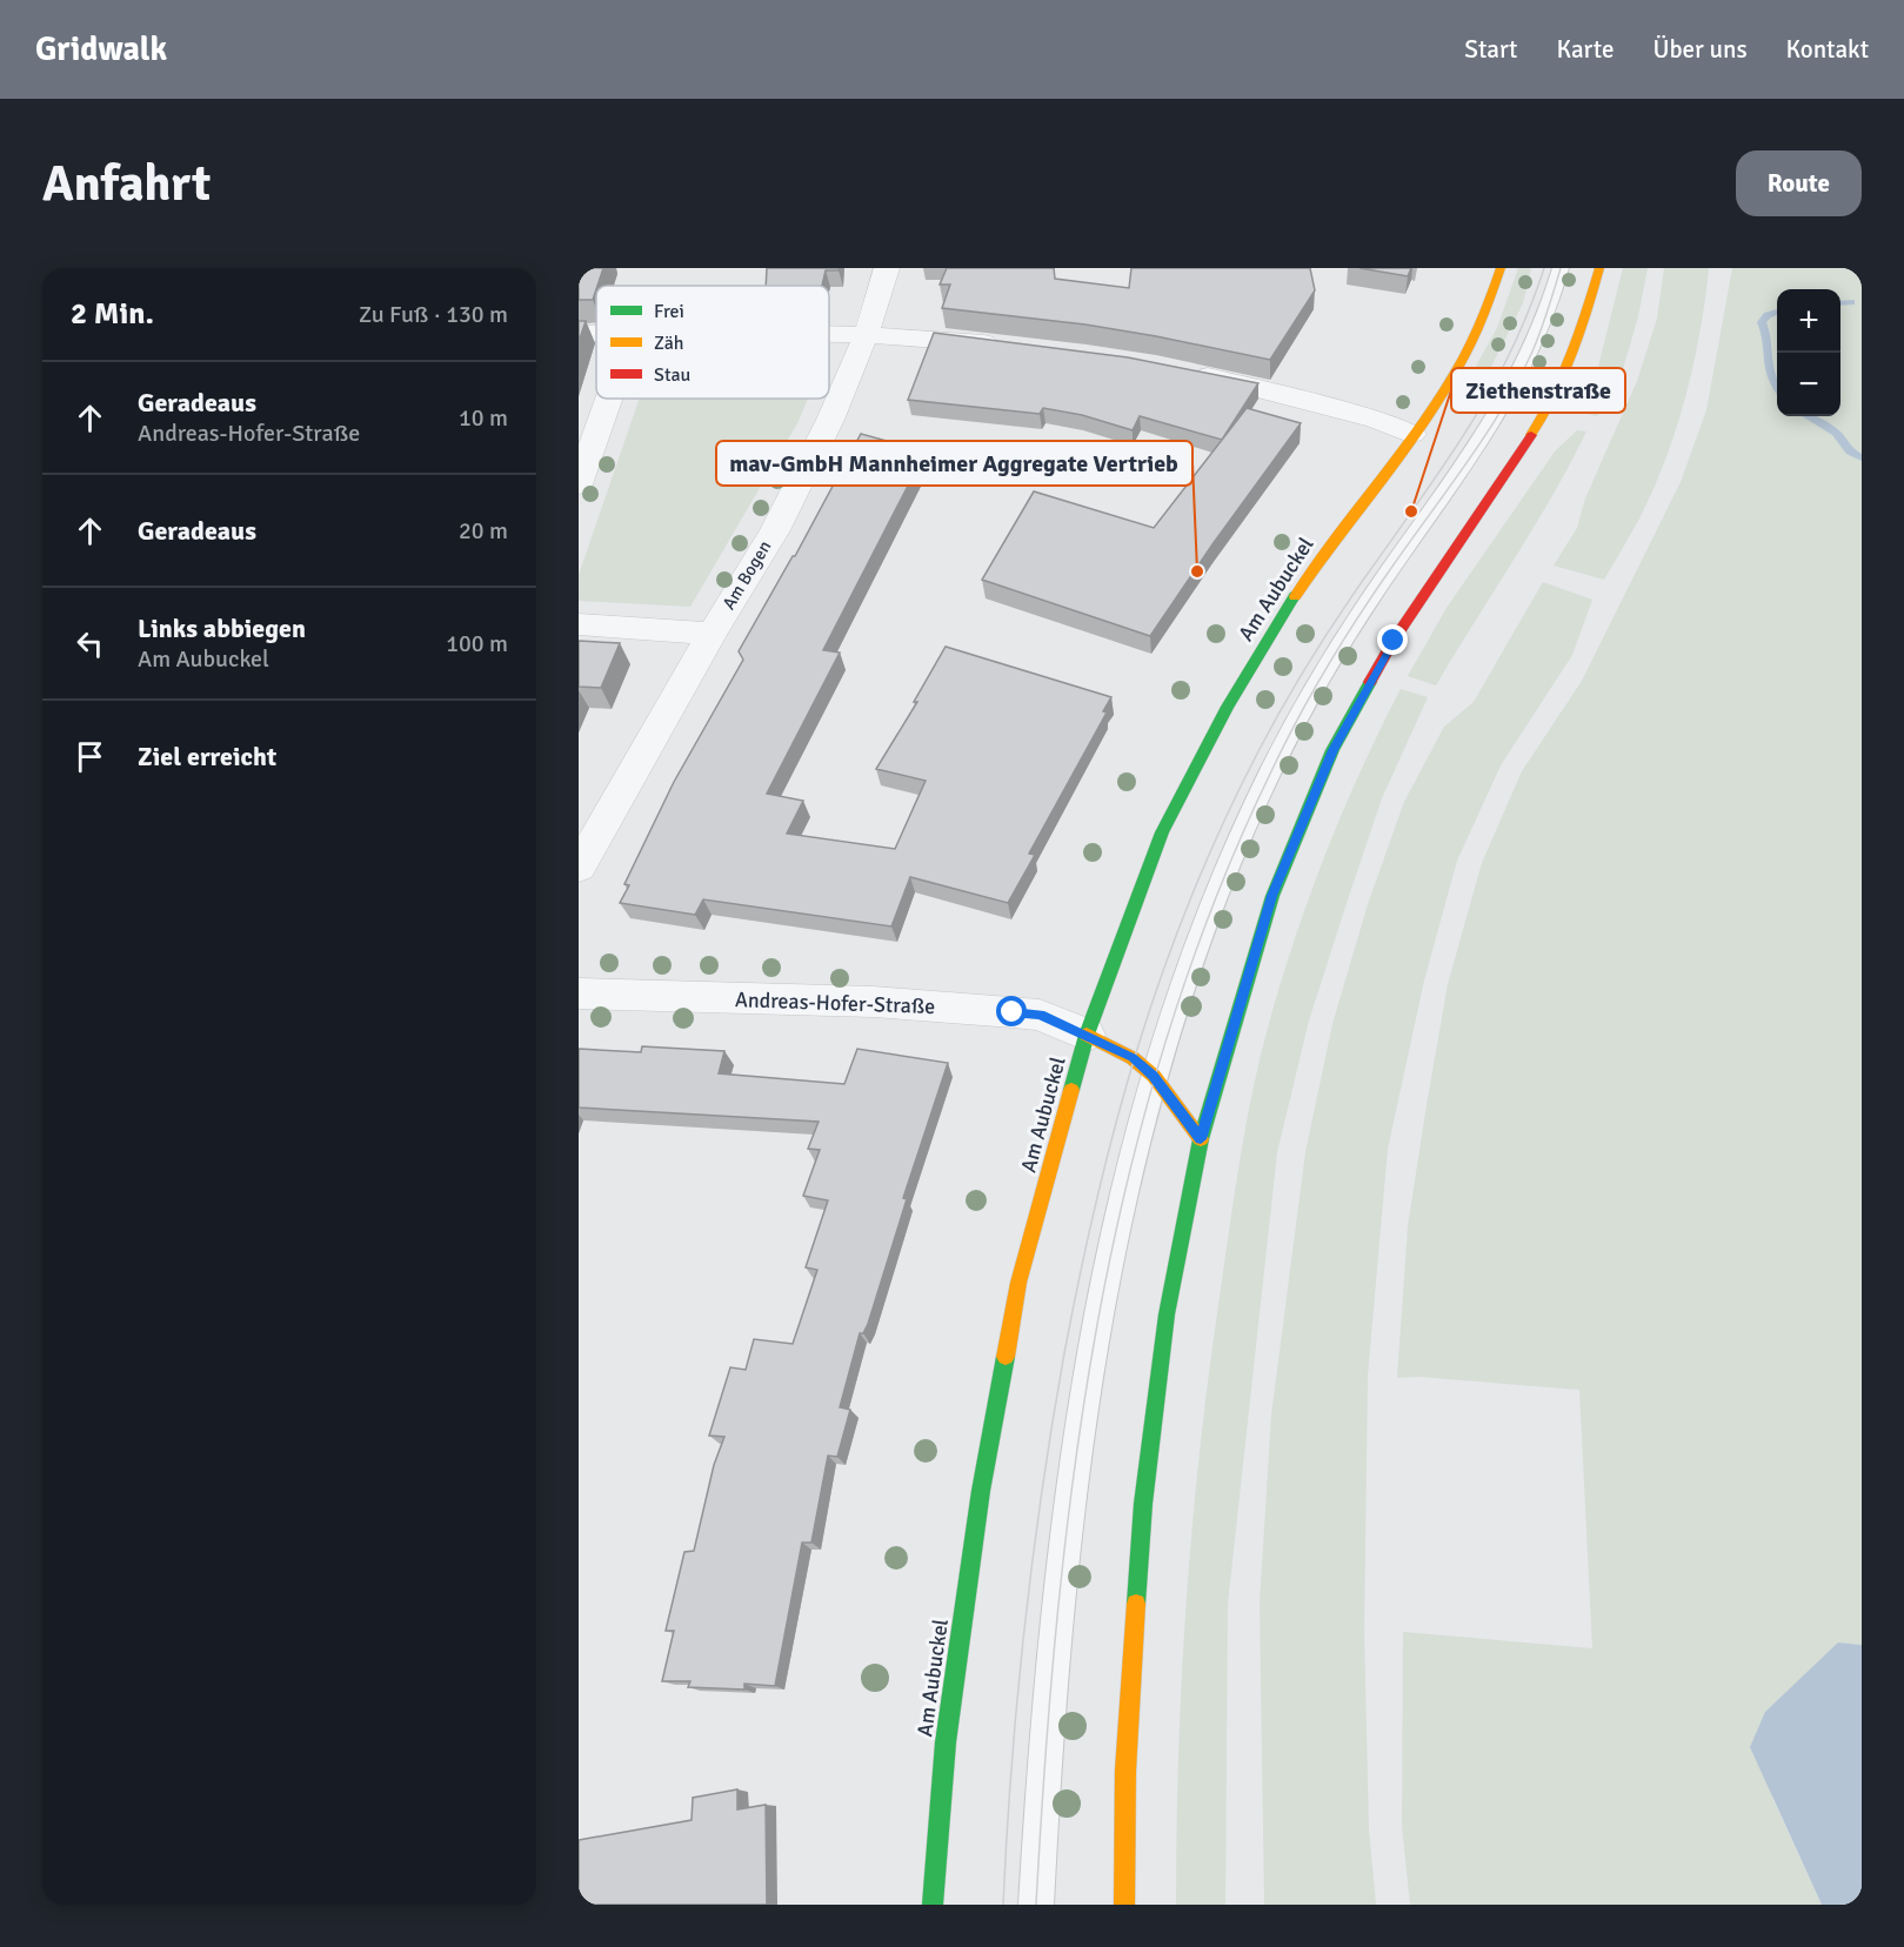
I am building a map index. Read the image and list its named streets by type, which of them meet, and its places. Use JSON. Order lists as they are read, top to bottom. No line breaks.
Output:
{"streets":{"main road":["Am Aubuckel"],"street":["Am Bogen","Andreas-Hofer-Straße"]},"crossings":[["Am Aubuckel","Andreas-Hofer-Straße"]],"places":["Ziethenstraße","mav-GmbH Mannheimer Aggregate Vertrieb"],"legend":["Frei","Zäh","Stau"],"page":{"header":"Gridwalk","nav":["Start","Karte","Über uns","Kontakt"],"buttons":"Route","title":"Anfahrt","heading":["2 Min.","Zu Fuß · 130 m"],"map_buttons":["+","−"],"list":[["Geradeaus","Andreas-Hofer-Straße","10 m"],["Geradeaus","20 m"],["Links abbiegen","Am Aubuckel","100 m"],"Ziel erreicht"]}}
